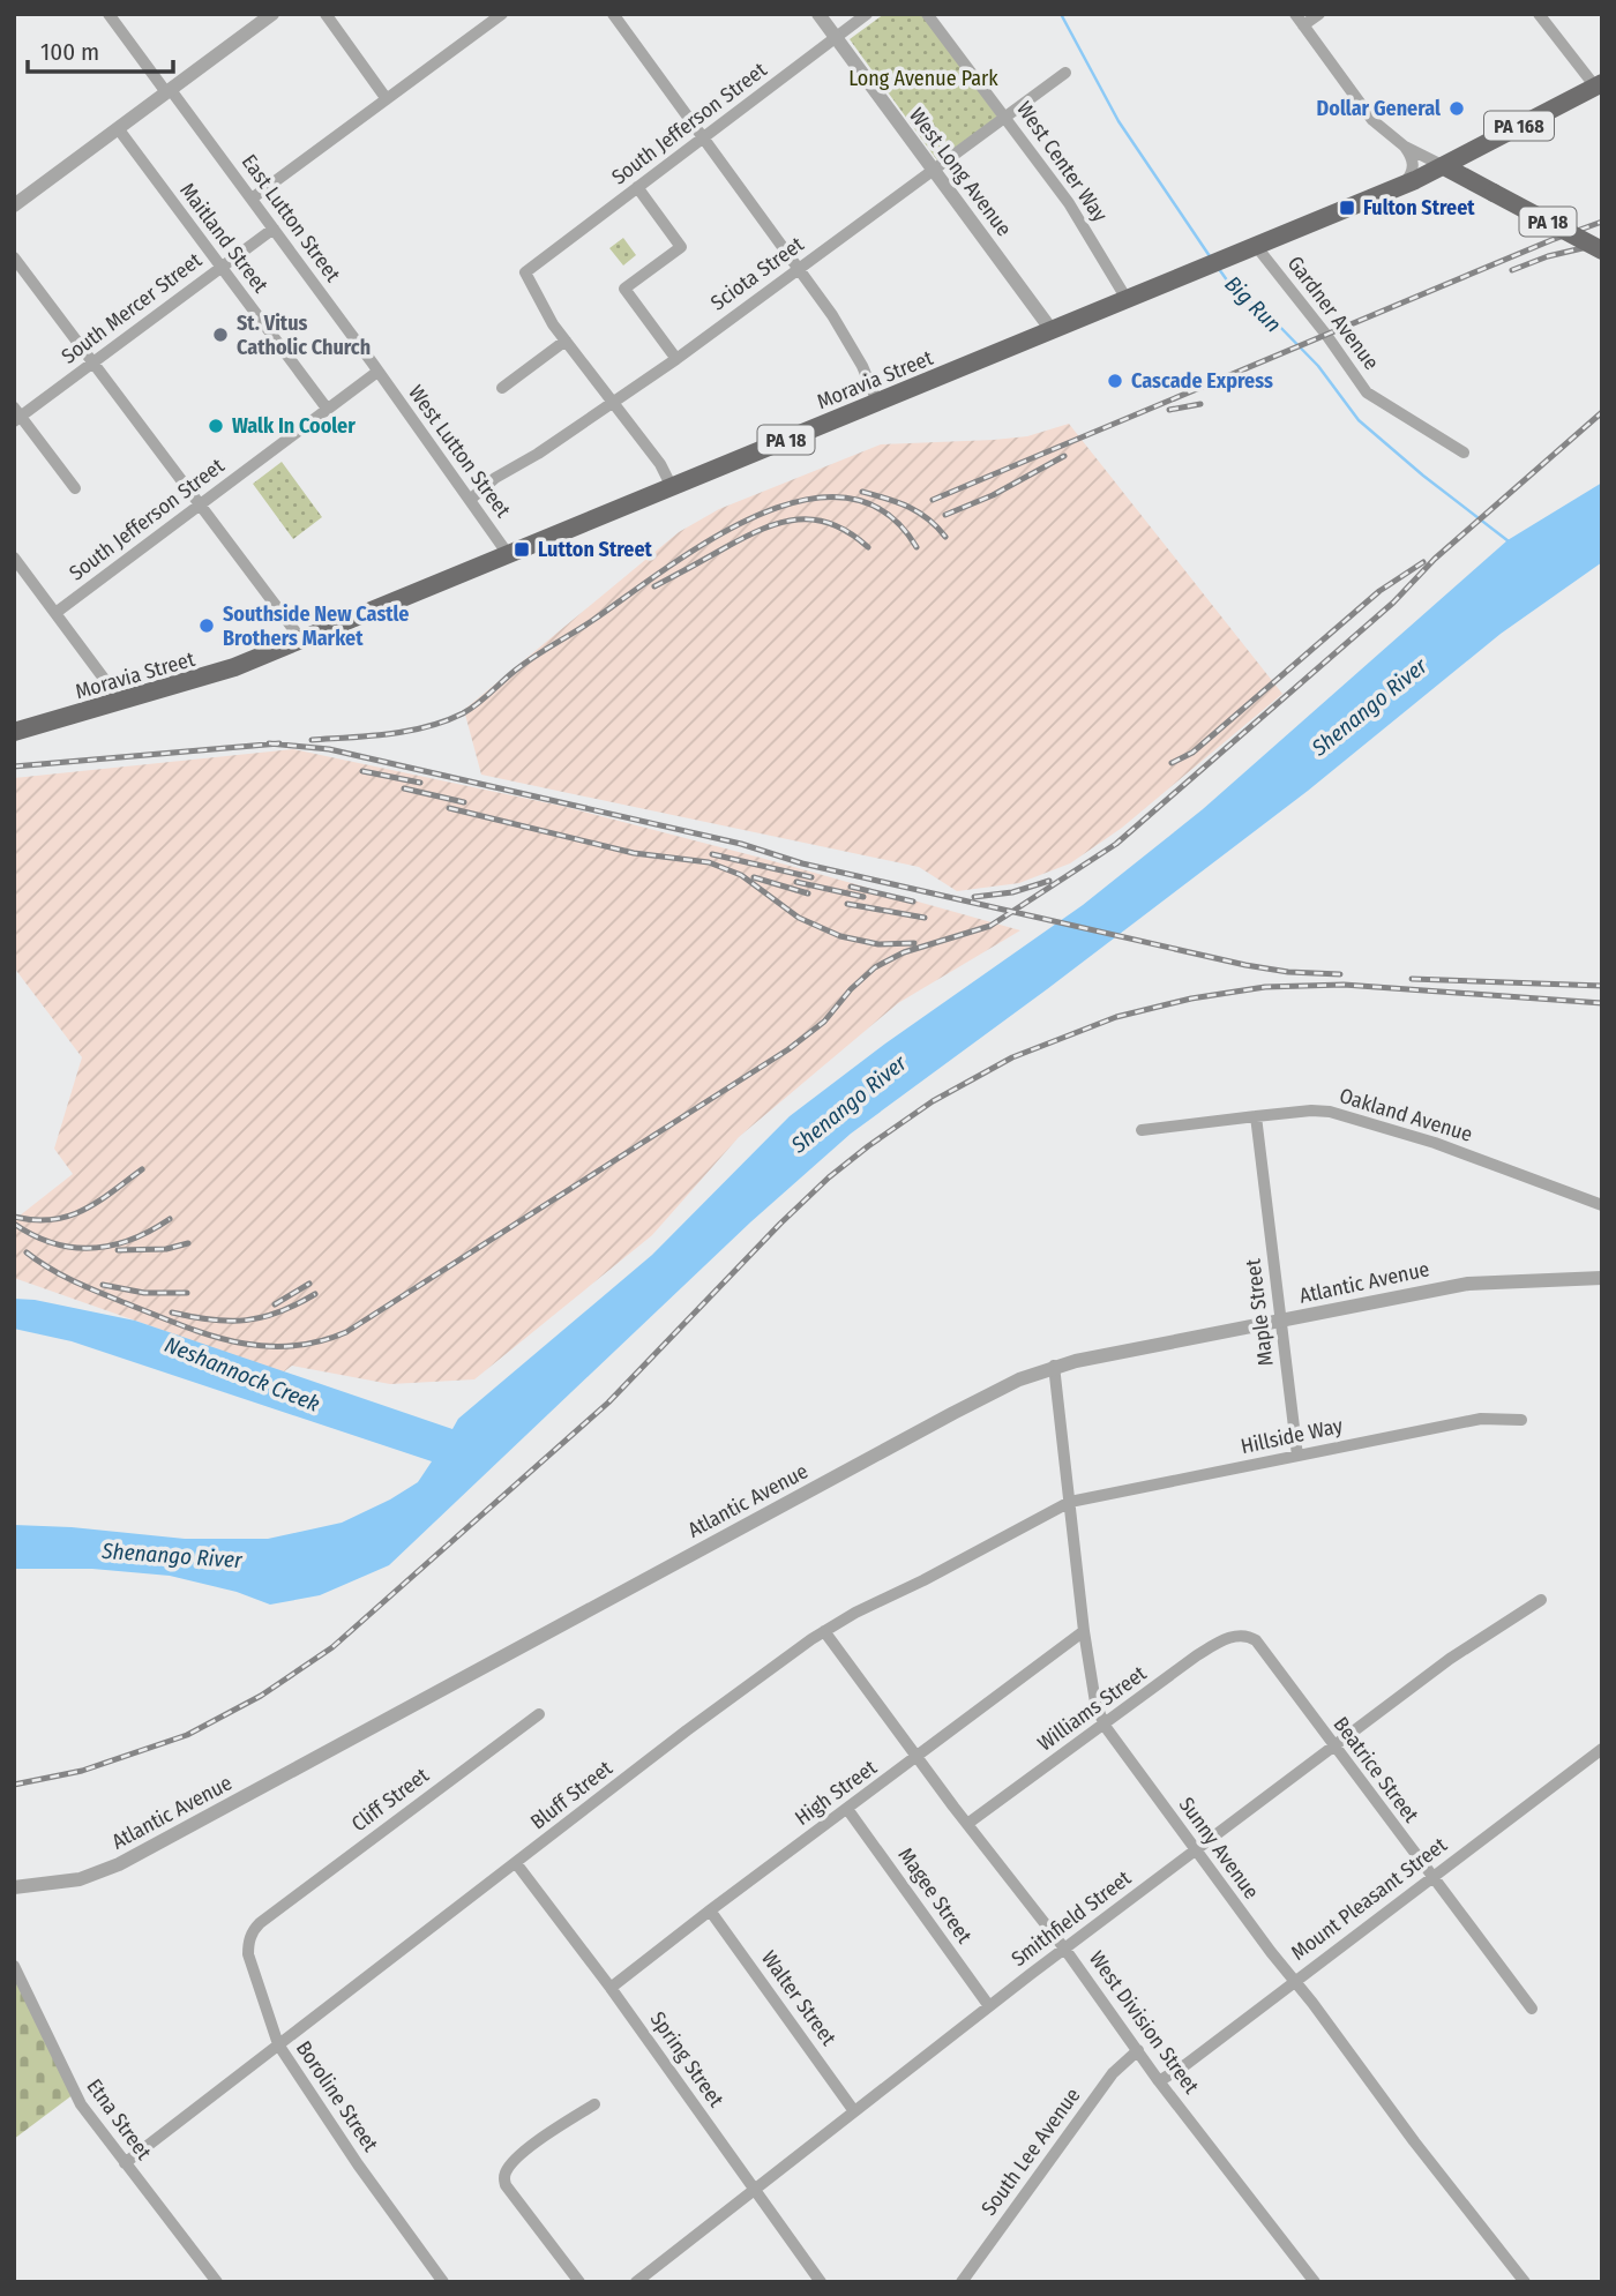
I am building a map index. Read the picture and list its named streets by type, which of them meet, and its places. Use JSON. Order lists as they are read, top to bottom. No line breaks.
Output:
{"streets":{"main road":["PA 168","PA 18","Moravia Street"],"street":["South Jefferson Street","West Center Way","West Long Avenue","East Lutton Street","Maitland Street","Sciota Street","South Mercer Street","Gardner Avenue","West Lutton Street","Oakland Avenue","Atlantic Avenue","Maple Street","Hillside Way","Williams Street","Beatrice Street","High Street","Bluff Street","Cliff Street","Sunny Avenue","Magee Street","Mount Pleasant Street","Smithfield Street","Walter Street","West Division Street","Spring Street","Boroline Street","Etna Street","South Lee Avenue"]},"crossings":[["South Jefferson Street","West Long Avenue"],["South Jefferson Street","East Lutton Street"],["South Jefferson Street","Maitland Street"],["South Jefferson Street","West Lutton Street"],["West Center Way","Sciota Street"],["West Center Way","Moravia Street"],["West Long Avenue","Sciota Street"],["West Long Avenue","Moravia Street"],["East Lutton Street","South Mercer Street"],["East Lutton Street","West Lutton Street"],["PA 18","Moravia Street"],["Maitland Street","South Mercer Street"],["Sciota Street","West Lutton Street"],["Gardner Avenue","Moravia Street"],["Moravia Street","West Lutton Street"],["Oakland Avenue","Maple Street"],["Atlantic Avenue","Maple Street"],["Atlantic Avenue","Sunny Avenue"],["Maple Street","Hillside Way"],["Hillside Way","Bluff Street"],["Hillside Way","Sunny Avenue"],["Williams Street","Beatrice Street"],["Williams Street","Sunny Avenue"],["Williams Street","West Division Street"],["Beatrice Street","Mount Pleasant Street"],["Beatrice Street","Smithfield Street"],["High Street","Sunny Avenue"],["High Street","Magee Street"],["High Street","Walter Street"],["High Street","West Division Street"],["High Street","Spring Street"],["Bluff Street","Sunny Avenue"],["Bluff Street","West Division Street"],["Bluff Street","Spring Street"],["Bluff Street","Boroline Street"],["Bluff Street","Etna Street"],["Cliff Street","Boroline Street"],["Sunny Avenue","Mount Pleasant Street"],["Sunny Avenue","Smithfield Street"],["Magee Street","Smithfield Street"],["Mount Pleasant Street","West Division Street"],["Smithfield Street","Walter Street"],["Smithfield Street","West Division Street"],["Smithfield Street","Spring Street"],["West Division Street","South Lee Avenue"]],"water":["Big Run","Shenango River","Neshannock Creek"],"parks":["Long Avenue Park"],"places":{"other":["Dollar General","St. Vitus Catholic Church","Cascade Express","Walk In Cooler","Southside New Castle Brothers Market"],"transit":["Fulton Street","Lutton Street"]},"scale_bar":"100 m"}
